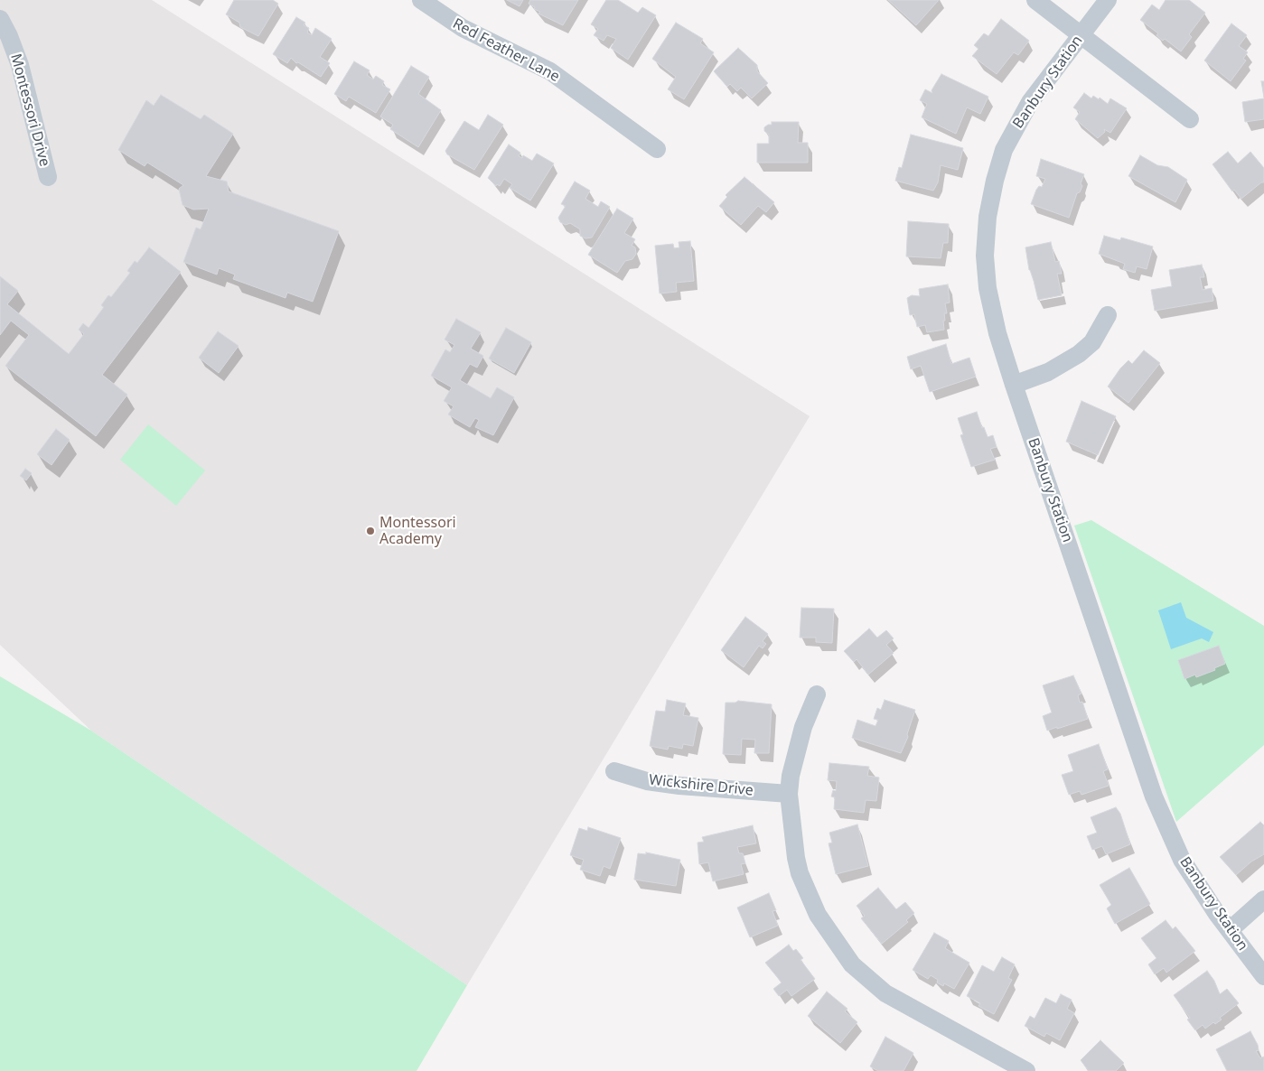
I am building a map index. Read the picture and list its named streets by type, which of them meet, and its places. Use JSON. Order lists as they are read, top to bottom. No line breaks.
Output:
{"streets":{"street":["Red Feather Lane","Banbury Station","Montessori Drive","Wickshire Drive"]},"places":["Montessori Academy"]}
